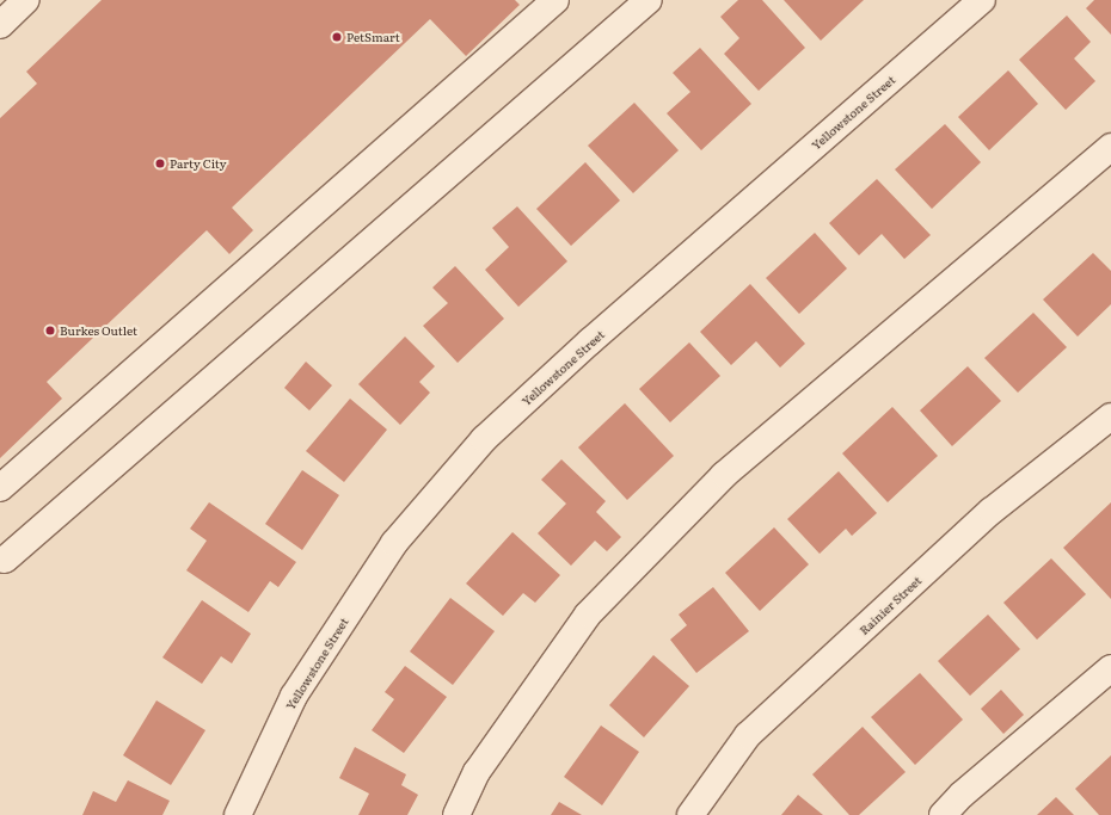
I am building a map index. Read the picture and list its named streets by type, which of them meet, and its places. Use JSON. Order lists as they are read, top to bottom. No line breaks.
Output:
{"streets":{"street":["Yellowstone Street","Rainier Street"]},"places":["PetSmart","Party City","Burkes Outlet"]}
